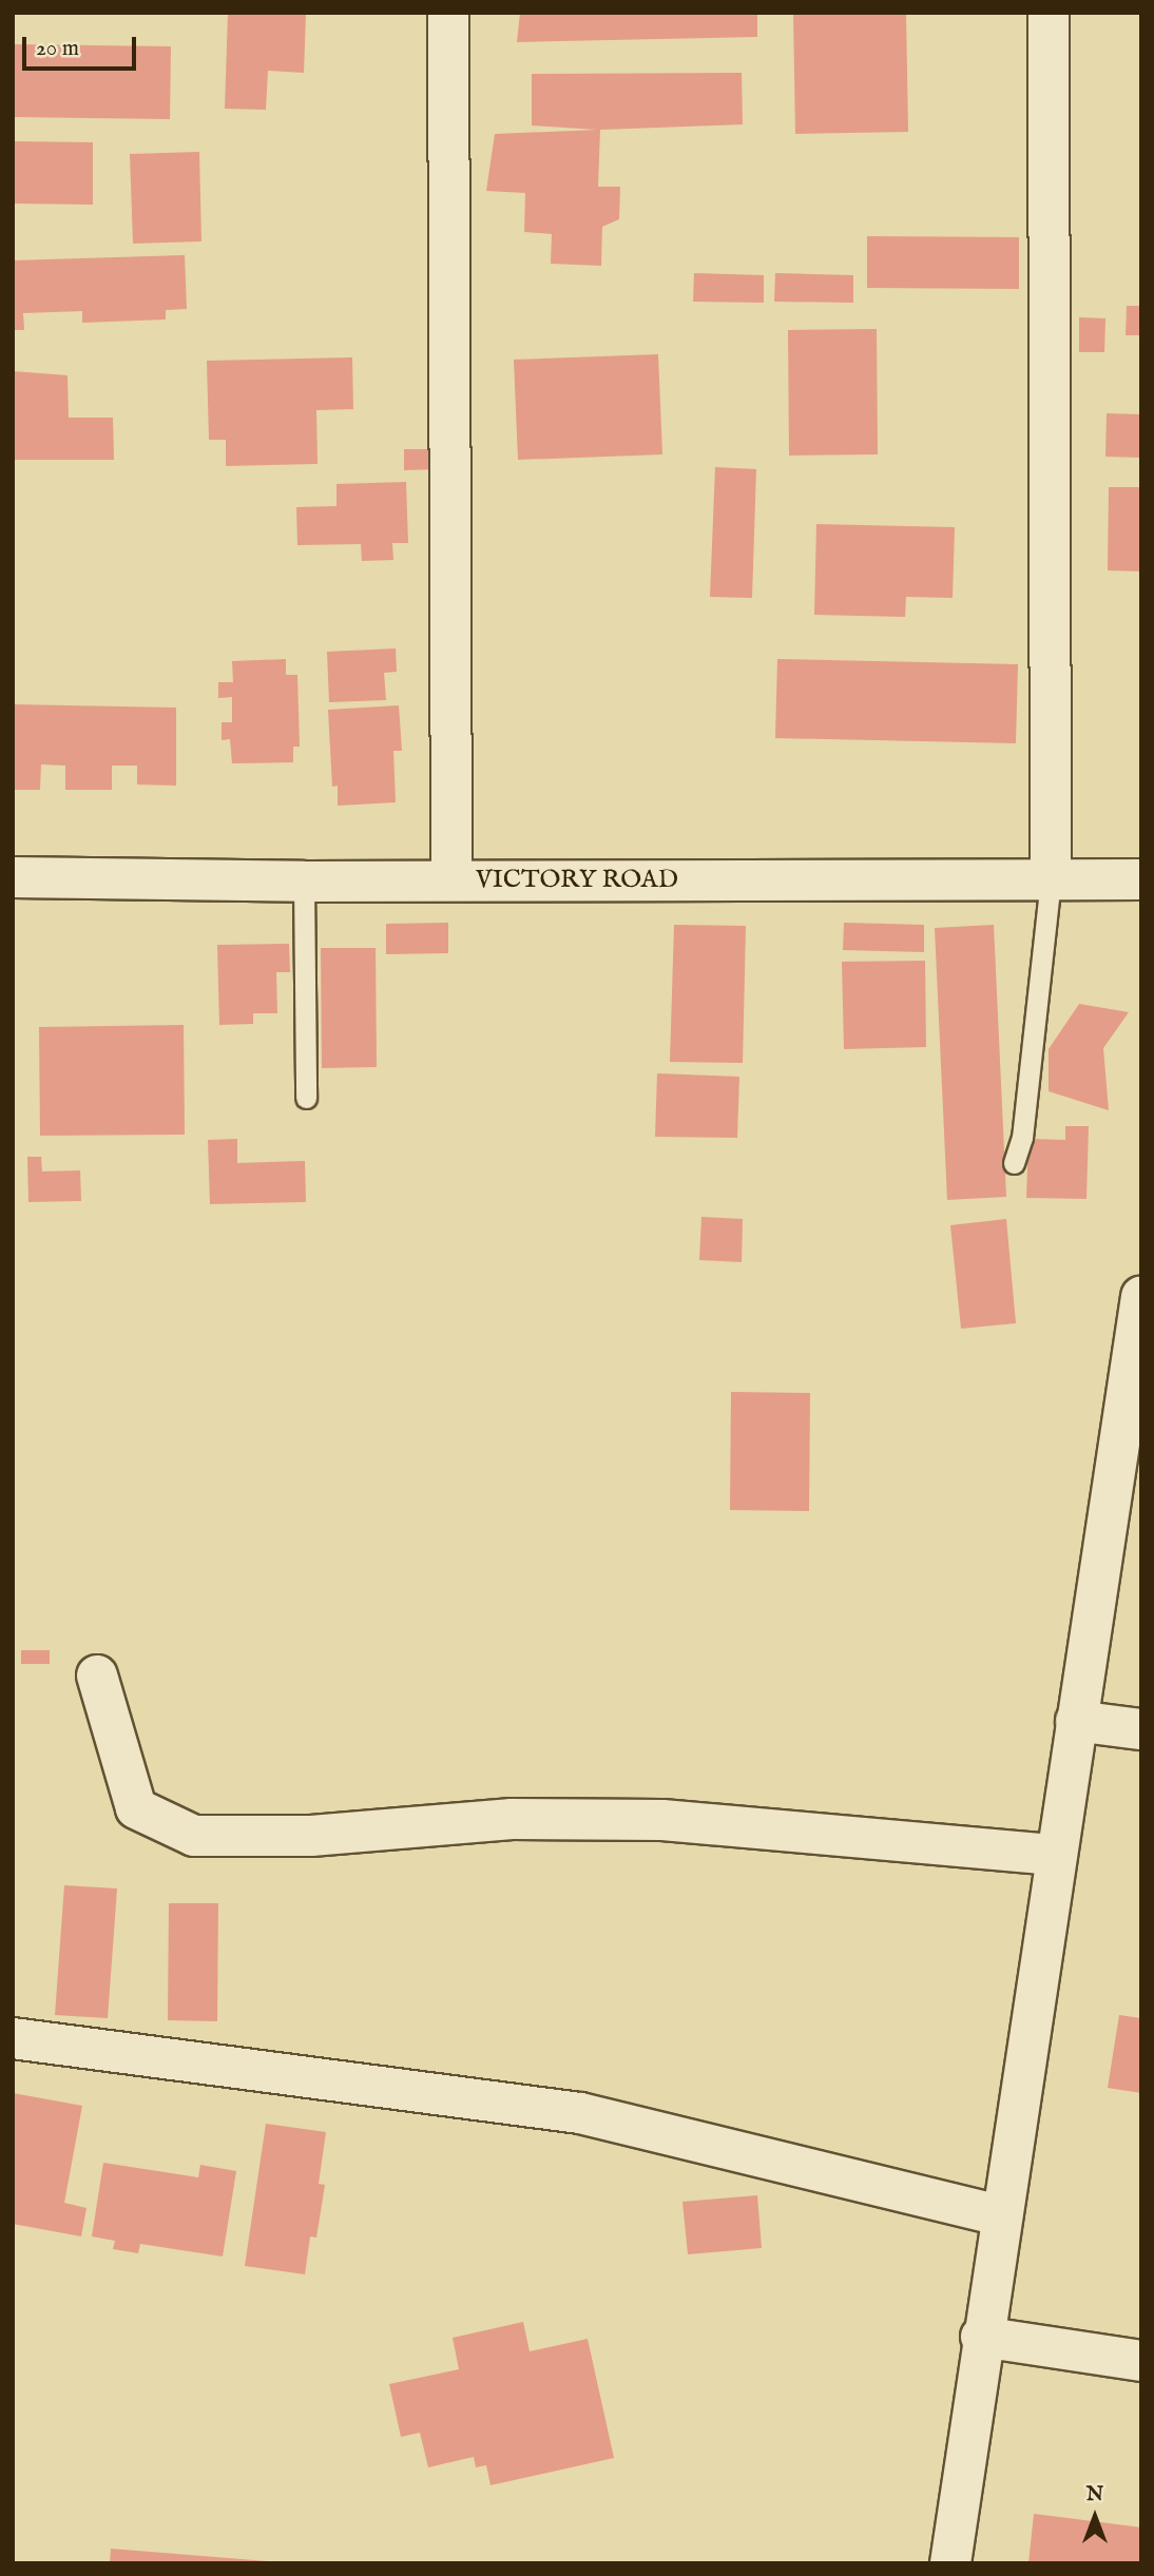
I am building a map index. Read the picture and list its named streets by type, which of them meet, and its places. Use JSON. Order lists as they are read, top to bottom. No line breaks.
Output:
{"streets":{"street":["VICTORY ROAD"]},"scale_bar":"20 m","north":"top"}
